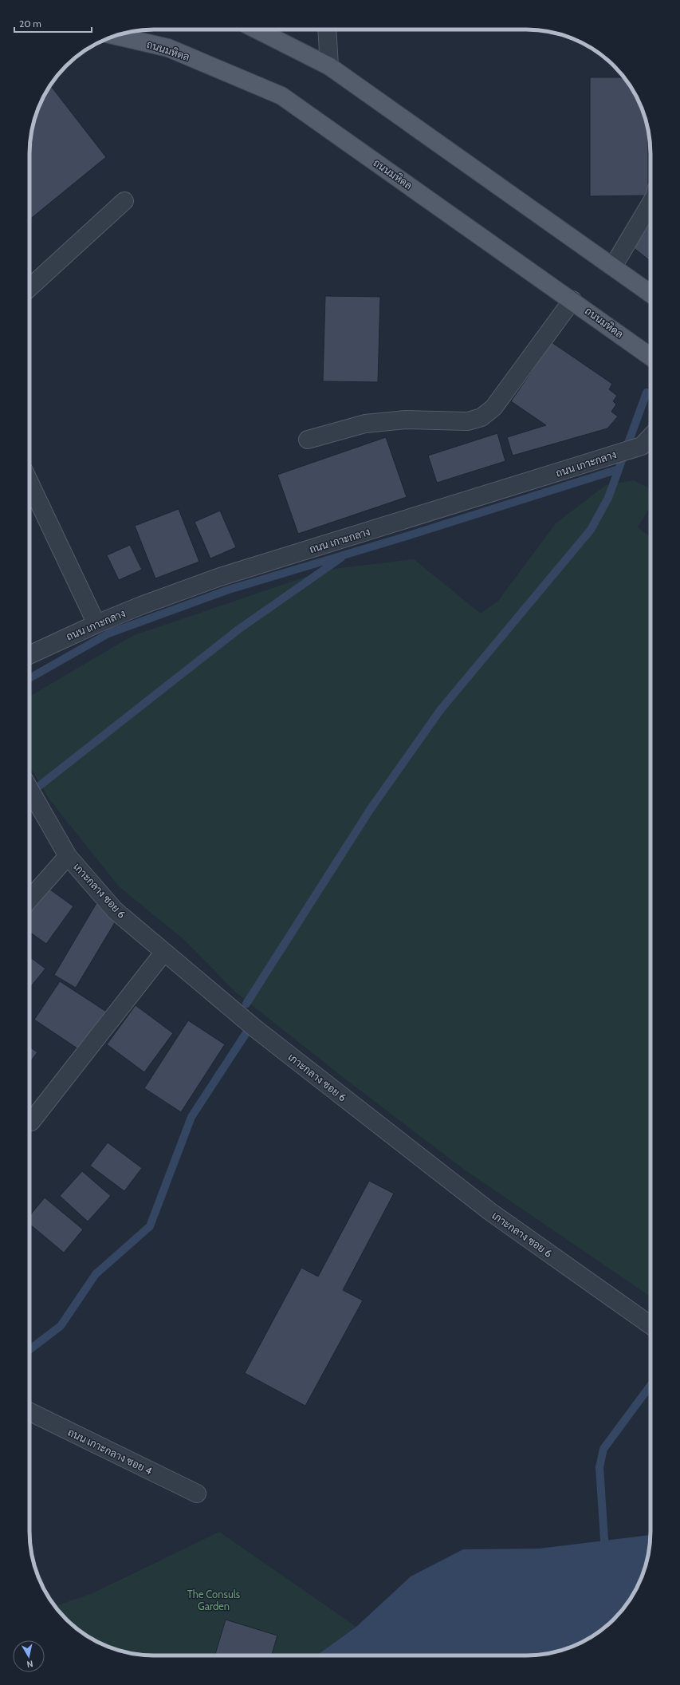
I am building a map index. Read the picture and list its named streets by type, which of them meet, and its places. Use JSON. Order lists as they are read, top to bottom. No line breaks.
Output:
{"streets":{"main road":["ถนนมหิดล"],"street":["ถนน เกาะกลาง","เกาะกลาง ซอย 6","ถนน เกาะกลาง ซอย 4"]},"parks":["The Consuls Garden"],"scale_bar":"20 m","north":"bottom"}
